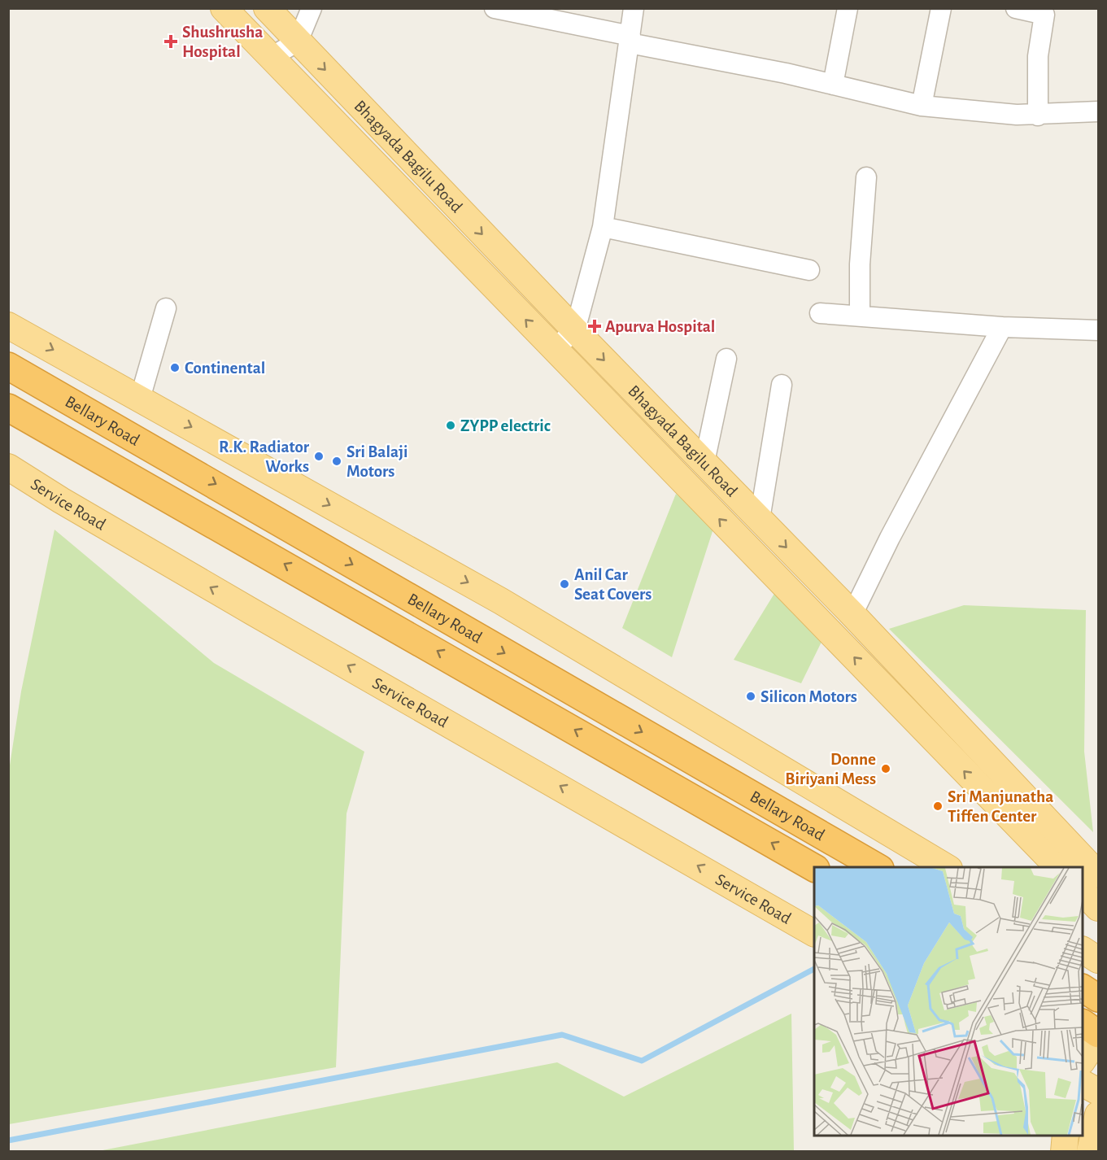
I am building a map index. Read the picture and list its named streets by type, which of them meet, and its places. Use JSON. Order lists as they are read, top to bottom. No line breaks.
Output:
{"streets":{"highway":["Bellary Road"],"main road":["Bhagyada Bagilu Road","Service Road"]},"places":{"health":["Shushrusha Hospital","Apurva Hospital"],"other":["Continental","ZYPP electric","R.K. Radiator Works","Sri Balaji Motors","Anil Car Seat Covers","Silicon Motors","Donne Biriyani Mess","Sri Manjunatha Tiffen Center"]}}
